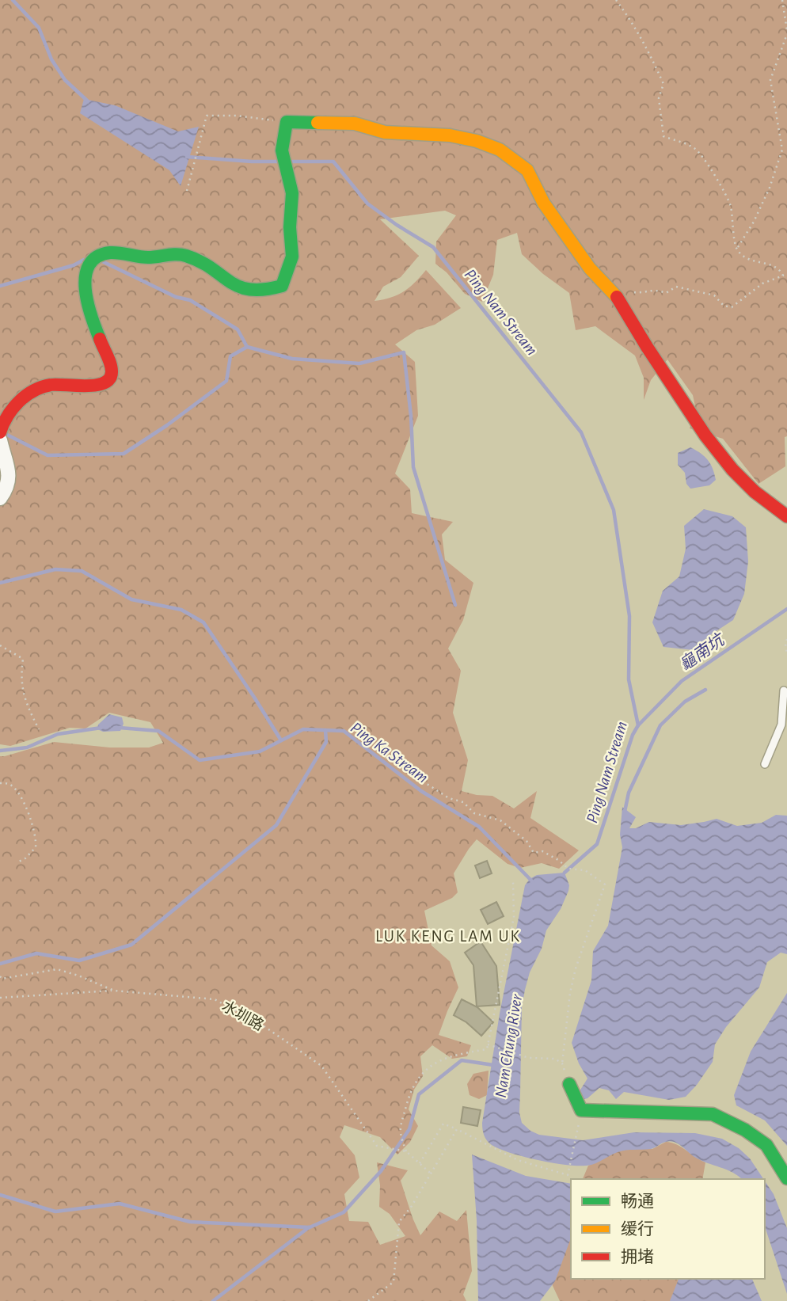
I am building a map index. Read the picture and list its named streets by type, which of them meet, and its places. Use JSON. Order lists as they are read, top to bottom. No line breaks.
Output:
{"streets":{"path":["水圳路"]},"districts":["LUK KENG LAM UK"],"water":["Ping Nam Stream","龜南坑","Ping Ka Stream","Nam Chung River"],"legend":["畅通","缓行","拥堵"]}
